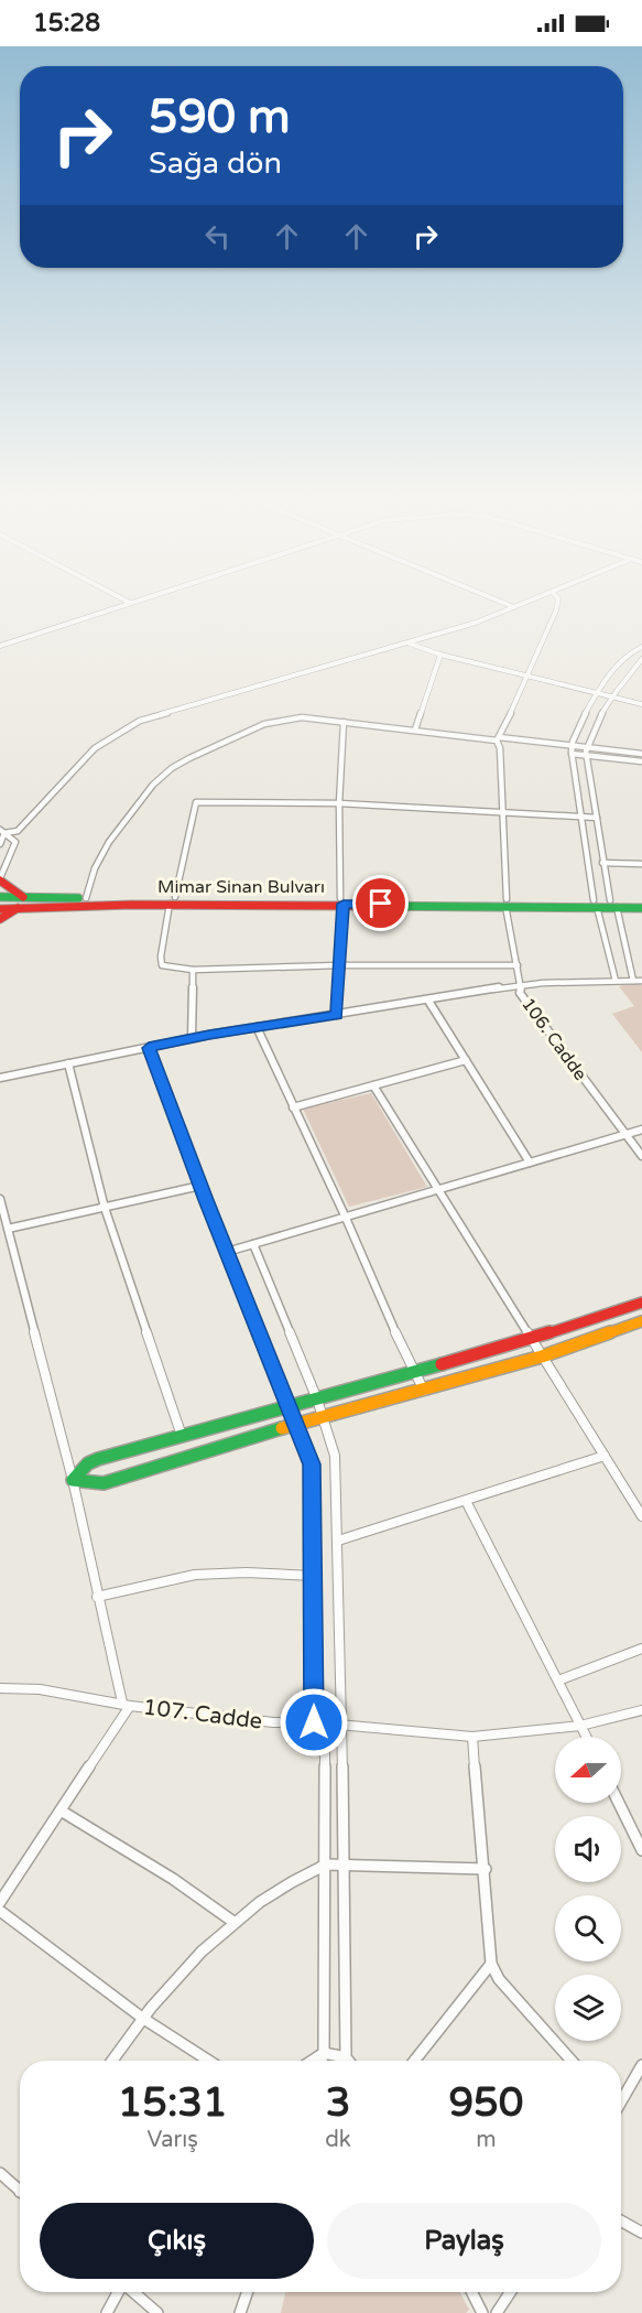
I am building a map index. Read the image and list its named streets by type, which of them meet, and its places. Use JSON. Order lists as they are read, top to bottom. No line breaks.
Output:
{"streets":{"street":["Mimar Sinan Bulvarı","106. Cadde","107. Cadde"]},"crossings":[["Mimar Sinan Bulvarı","106. Cadde"]],"north":"left","page":{"status":"15:28","turn":["590 m","Sağa dön"],"eta":["15:31","Varış","3","dk","950","m"],"buttons":["Çıkış","Paylaş"]}}
